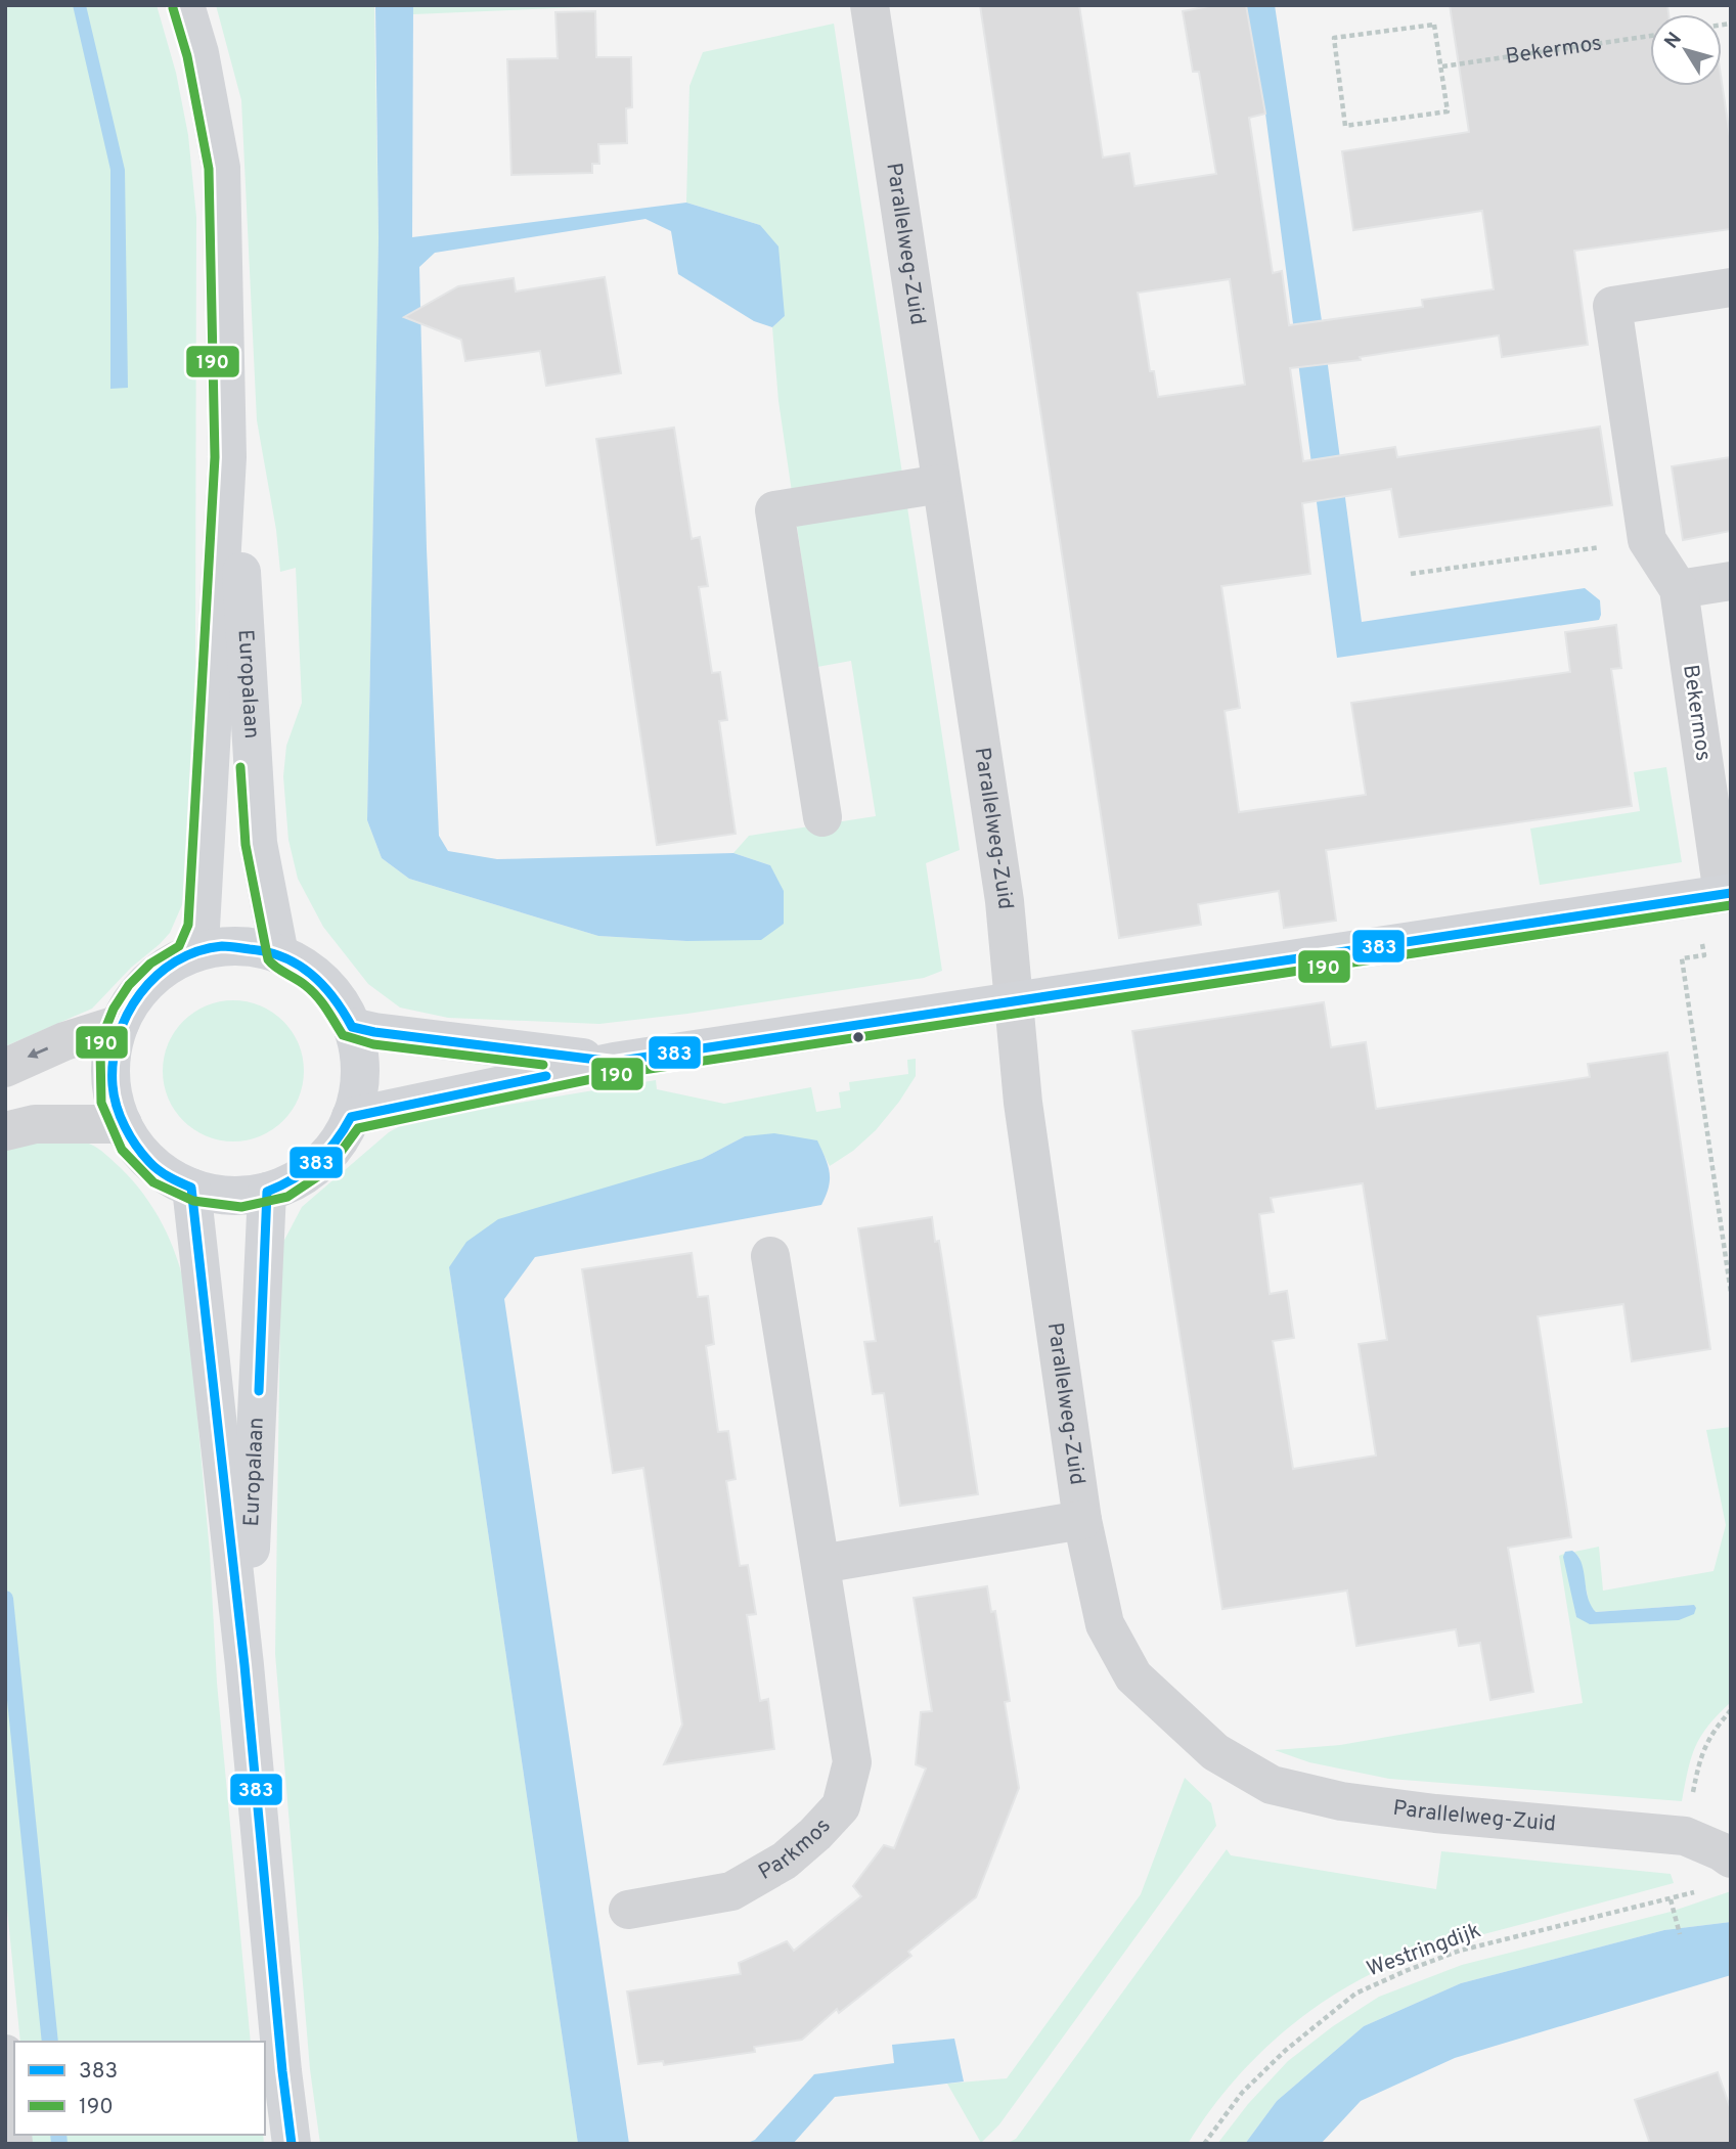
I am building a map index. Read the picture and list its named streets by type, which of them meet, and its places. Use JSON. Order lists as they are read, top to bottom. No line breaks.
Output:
{"streets":{"main road":["Europalaan"],"street":["Bekermos","Parallelweg-Zuid","Parkmos"],"path":["Westringdijk"]},"lines":["transit line 190","transit line 383"],"legend":["383","190"],"north":"top left"}
